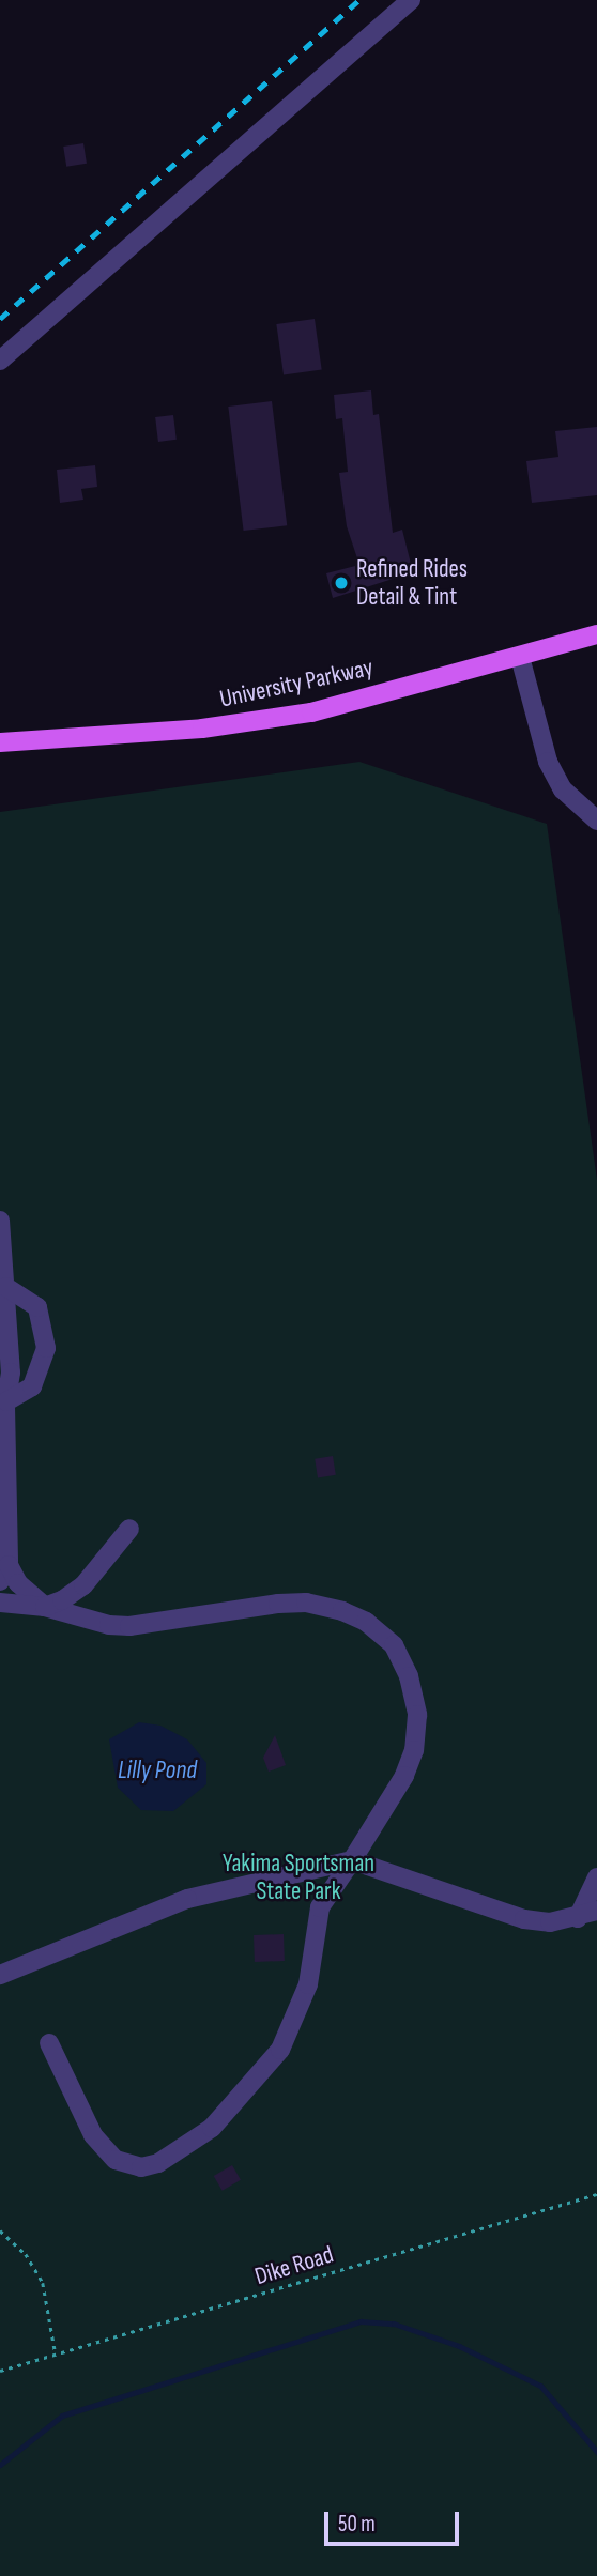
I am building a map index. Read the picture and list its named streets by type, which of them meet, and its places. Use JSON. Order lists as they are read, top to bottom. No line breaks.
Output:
{"streets":{"main road":["University Parkway"],"path":["Dike Road"]},"water":["Lilly Pond"],"parks":["Yakima Sportsman State Park"],"places":["Refined Rides Detail & Tint"],"scale_bar":"50 m"}
